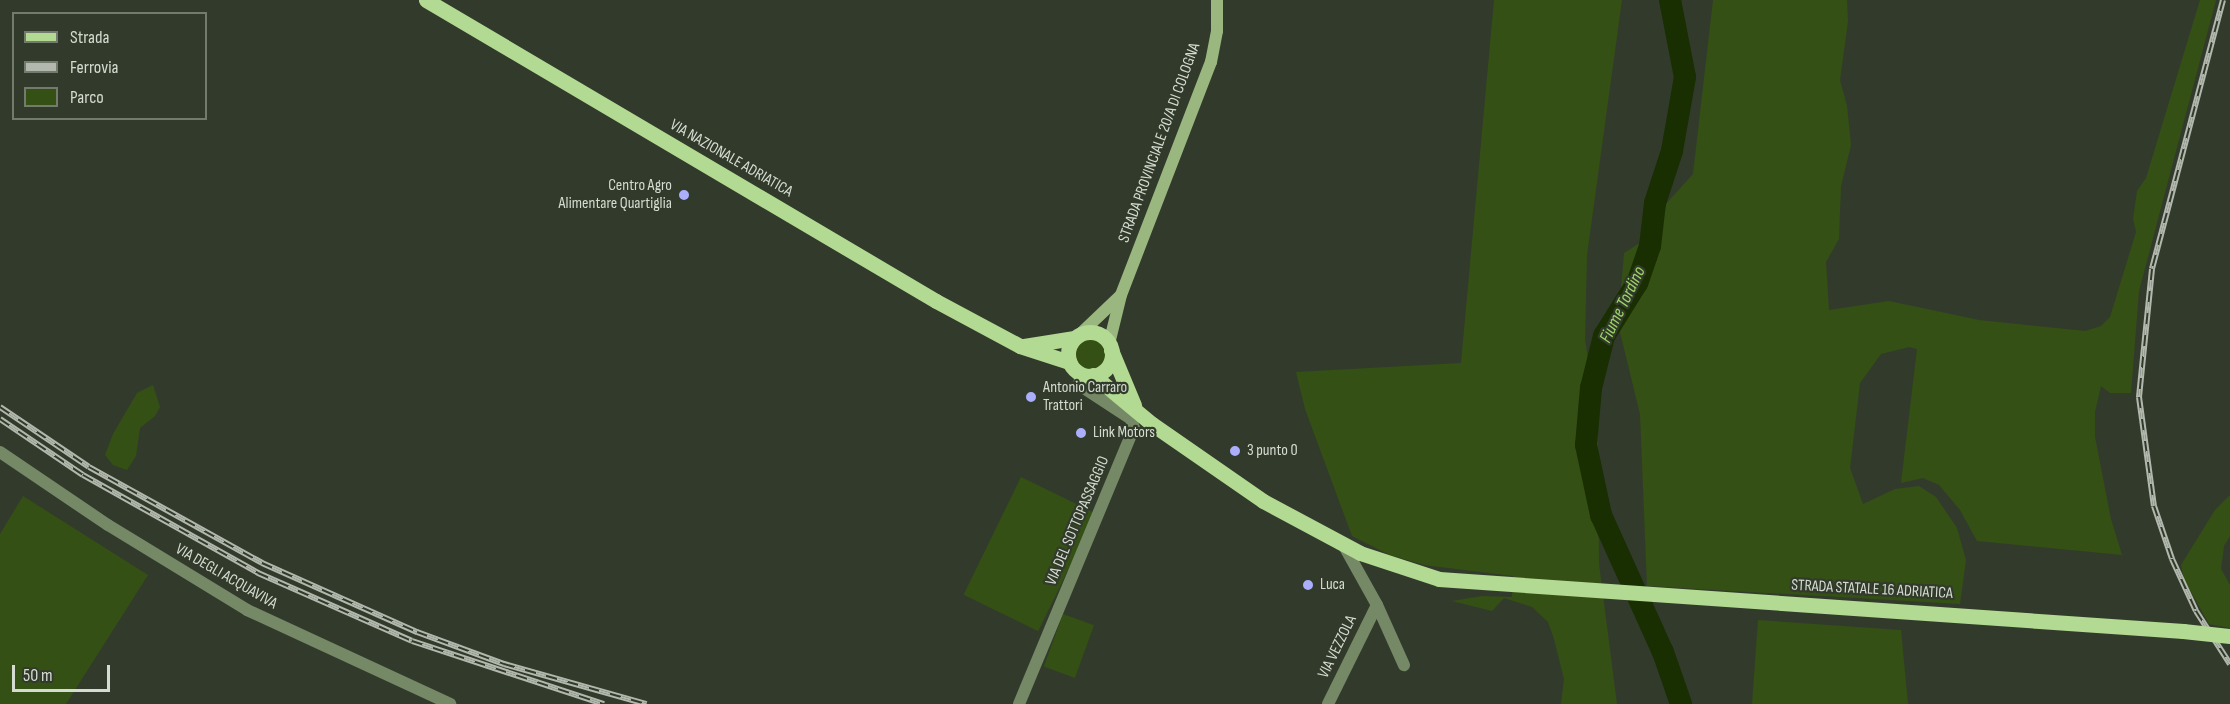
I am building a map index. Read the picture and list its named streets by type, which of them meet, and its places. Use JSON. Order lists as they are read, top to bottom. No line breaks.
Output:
{"streets":{"main road":["STRADA PROVINCIALE 20/A DI COLOGNA","VIA NAZIONALE ADRIATICA","STRADA STATALE 16 ADRIATICA"],"street":["VIA DEL SOTTOPASSAGGIO","VIA DEGLI ACQUAVIVA","VIA VEZZOLA"]},"crossings":[["STRADA PROVINCIALE 20/A DI COLOGNA","VIA NAZIONALE ADRIATICA"],["STRADA PROVINCIALE 20/A DI COLOGNA","VIA DEL SOTTOPASSAGGIO"],["VIA NAZIONALE ADRIATICA","VIA DEL SOTTOPASSAGGIO"],["STRADA STATALE 16 ADRIATICA","VIA VEZZOLA"]],"water":["Fiume Tordino"],"places":["Centro Agro Alimentare Quartiglia","Antonio Carraro Trattori","Link Motors","3 punto 0","Luca"],"legend":["Strada","Ferrovia","Parco"],"scale_bar":"50 m"}
